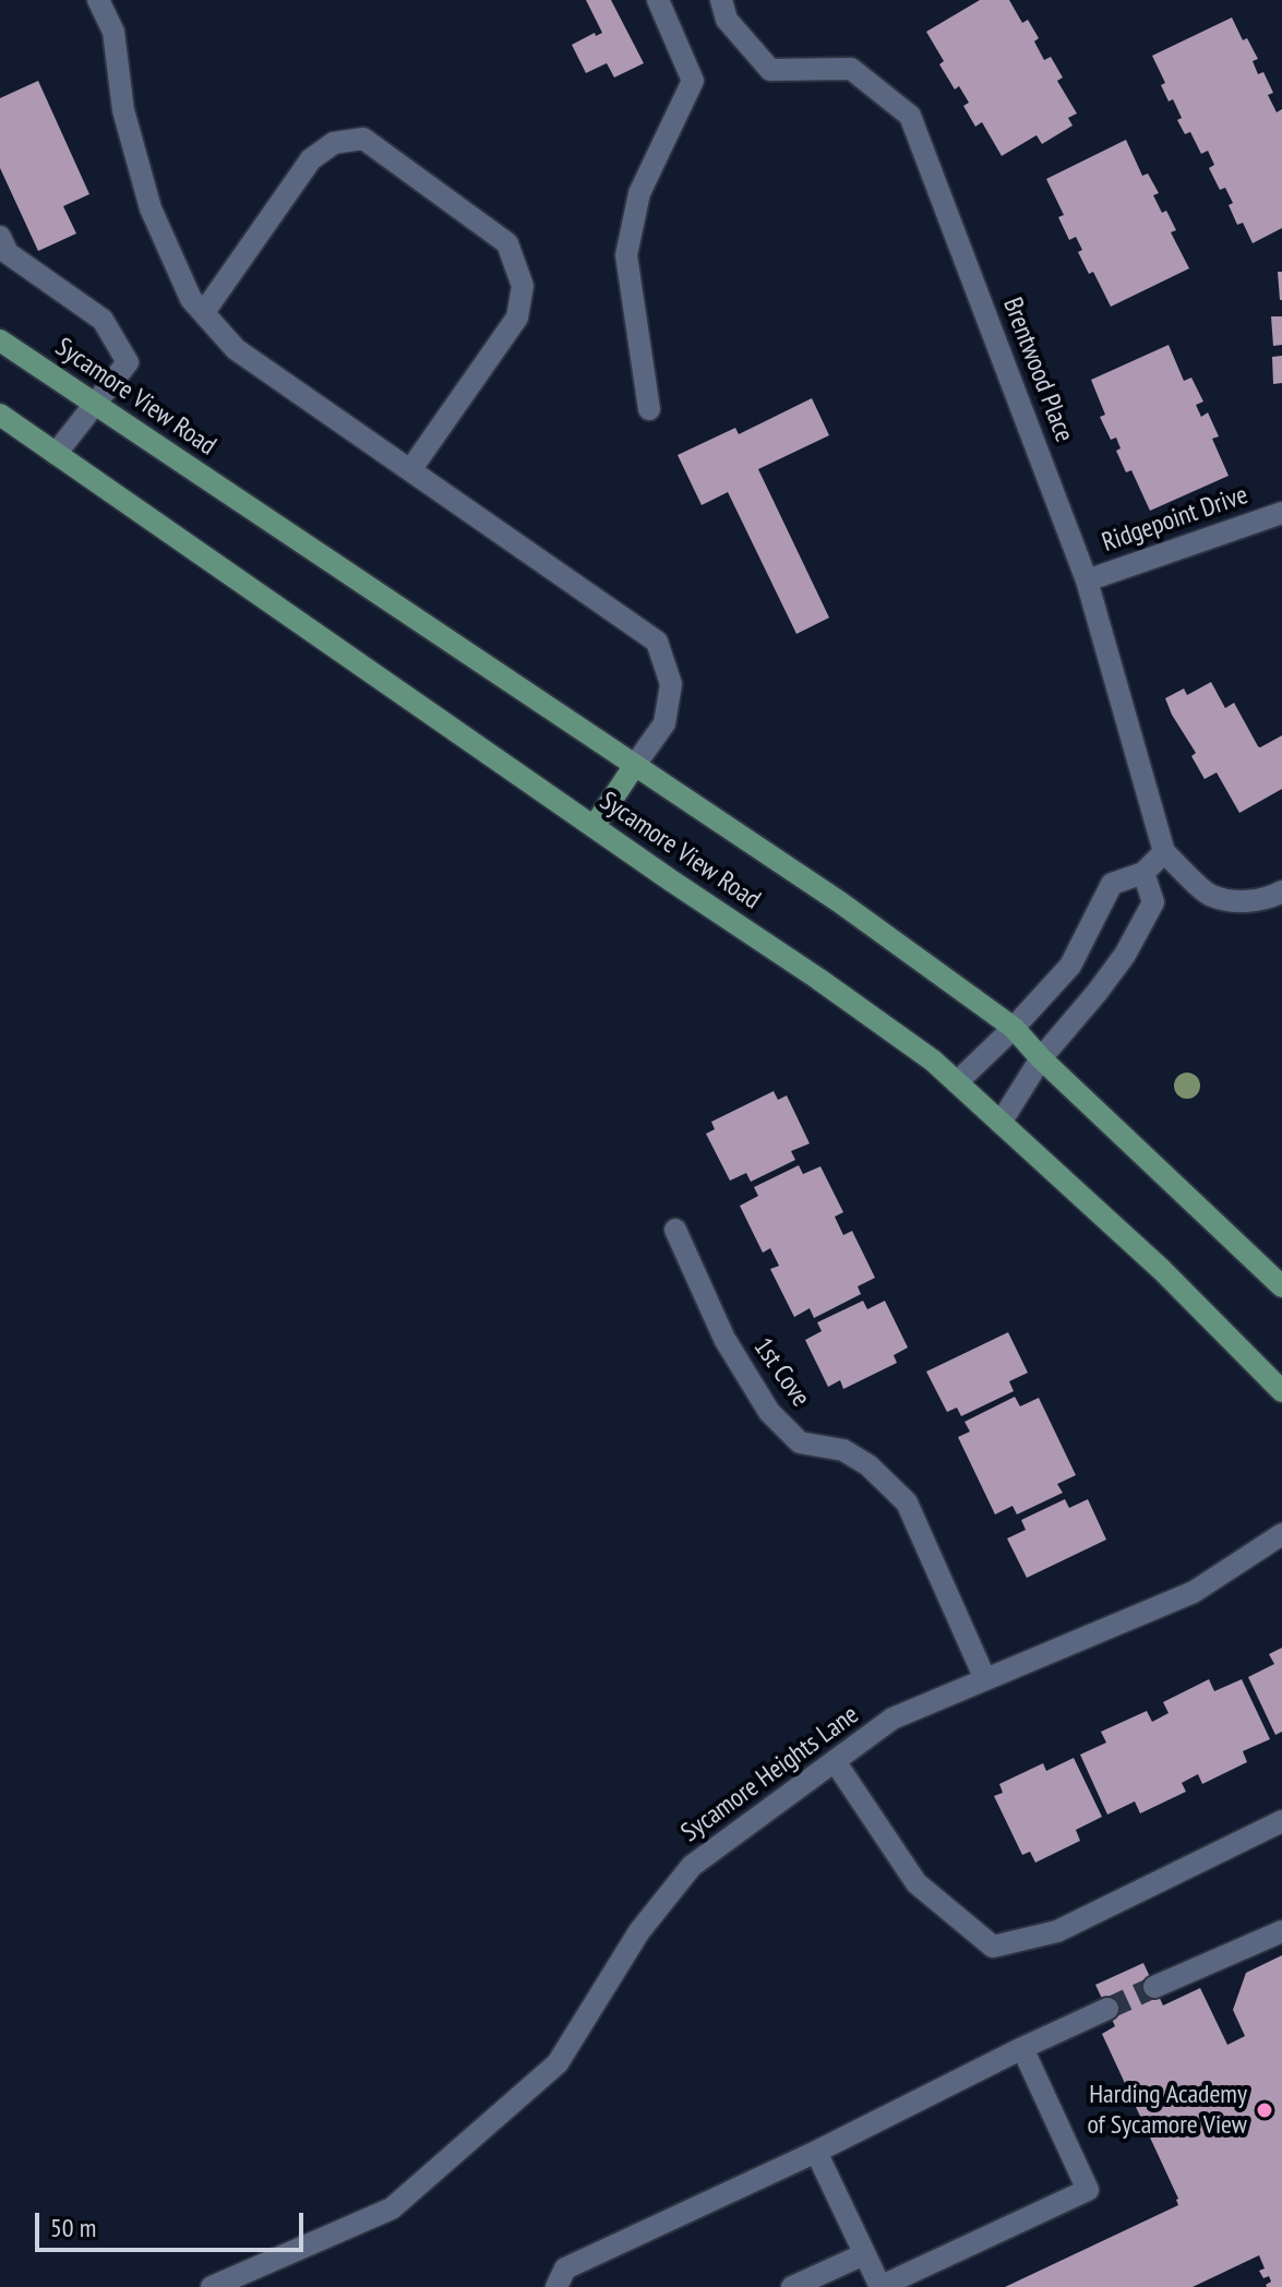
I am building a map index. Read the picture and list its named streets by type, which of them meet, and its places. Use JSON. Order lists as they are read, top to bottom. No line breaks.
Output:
{"streets":{"main road":["Sycamore View Road"],"street":["Brentwood Place","Ridgepoint Drive","1st Cove","Sycamore Heights Lane"]},"crossings":[["Brentwood Place","Ridgepoint Drive"],["1st Cove","Sycamore Heights Lane"]],"places":["Harding Academy of Sycamore View"],"scale_bar":"50 m"}
